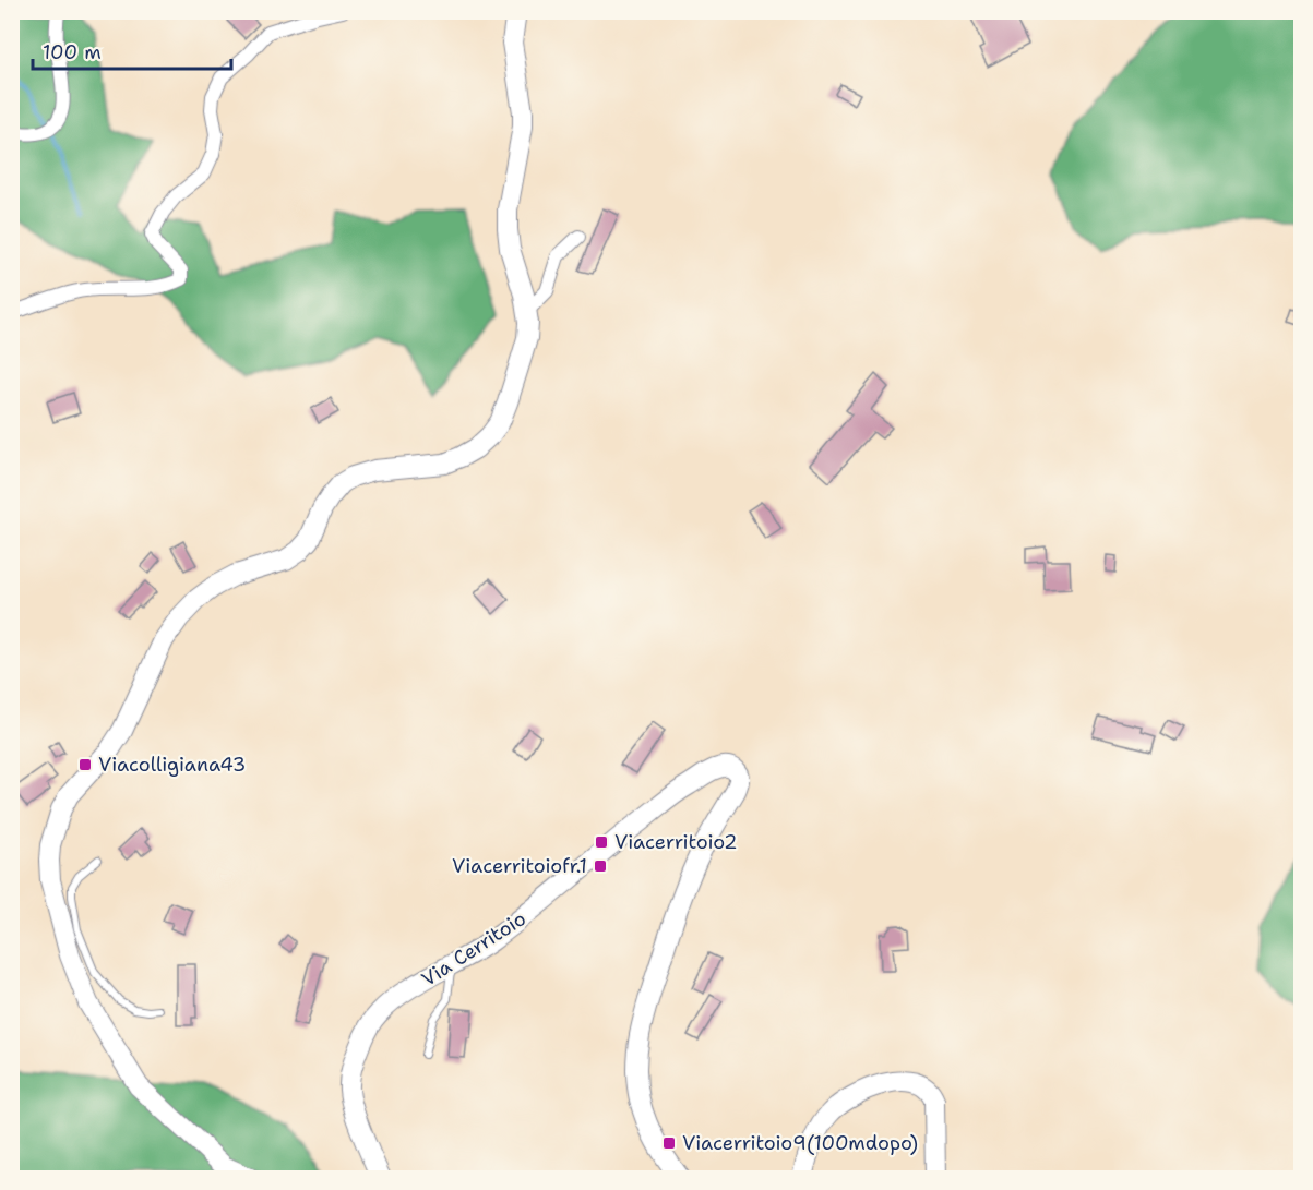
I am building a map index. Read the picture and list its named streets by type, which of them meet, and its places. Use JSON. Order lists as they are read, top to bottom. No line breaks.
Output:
{"streets":{"street":["Via Cerritoio"]},"places":{"transit":["Viacolligiana43","Viacerritoio2","Viacerritoiofr.1","Viacerritoio9(100mdopo)"]},"scale_bar":"100 m"}
